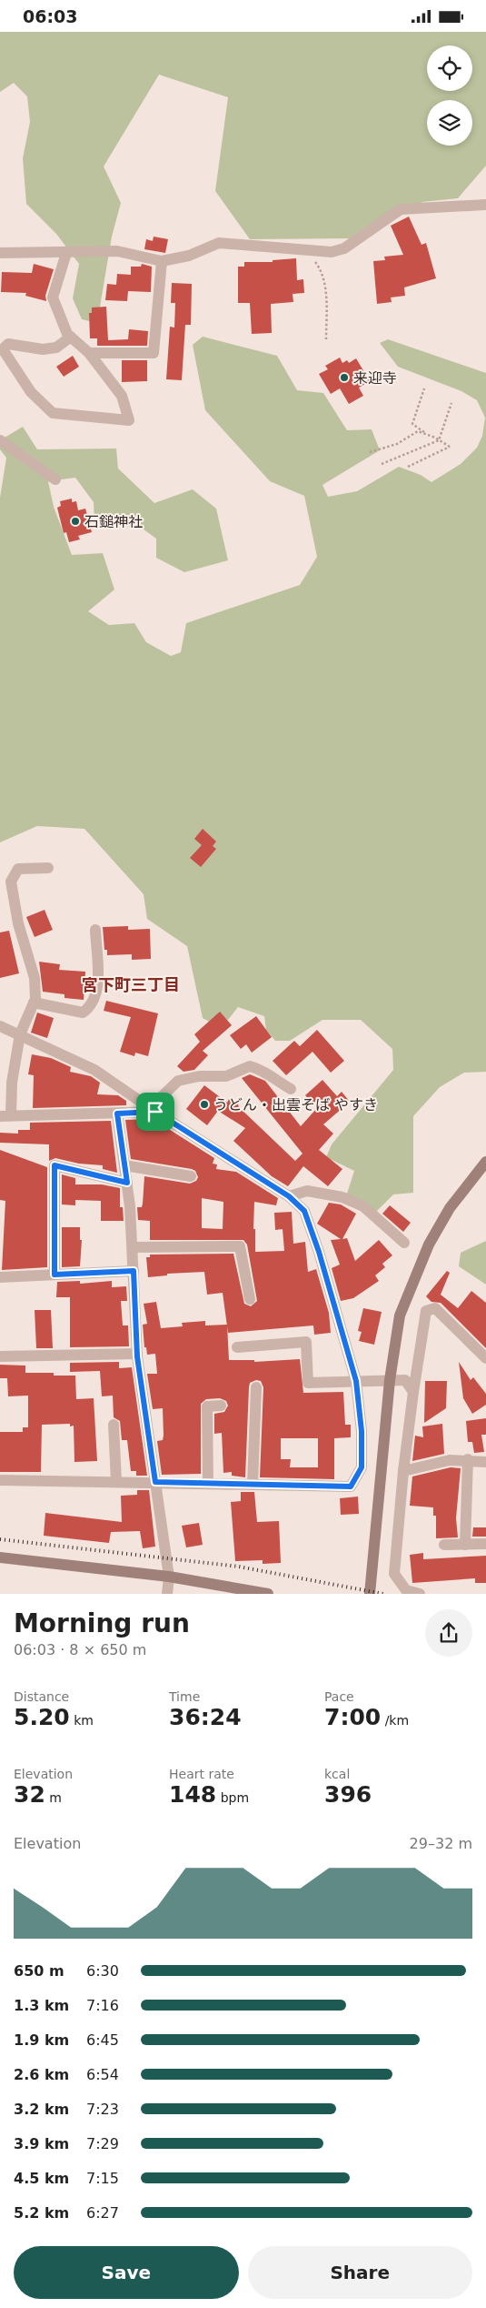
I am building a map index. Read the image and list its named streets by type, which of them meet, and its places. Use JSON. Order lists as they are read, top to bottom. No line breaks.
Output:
{"districts":["宮下町三丁目"],"places":["来迎寺","石鎚神社","うどん・出雲そば やすき"],"page":{"status":"06:03","heading":["Morning run","06:03 · 8 × 650 m"],"stats":[["Distance","5.20 km"],["Time","36:24"],["Pace","7:00 /km"],["Elevation","32 m"],["Heart rate","148 bpm"],["kcal","396"]],"chart":["Elevation","29–32 m"],"list":[{"name":"650 m","note":"6:30"},{"name":"1.3 km","note":"7:16"},{"name":"1.9 km","note":"6:45"},{"name":"2.6 km","note":"6:54"},{"name":"3.2 km","note":"7:23"},{"name":"3.9 km","note":"7:29"},{"name":"4.5 km","note":"7:15"},{"name":"5.2 km","note":"6:27"}],"buttons":["Save","Share"]}}
